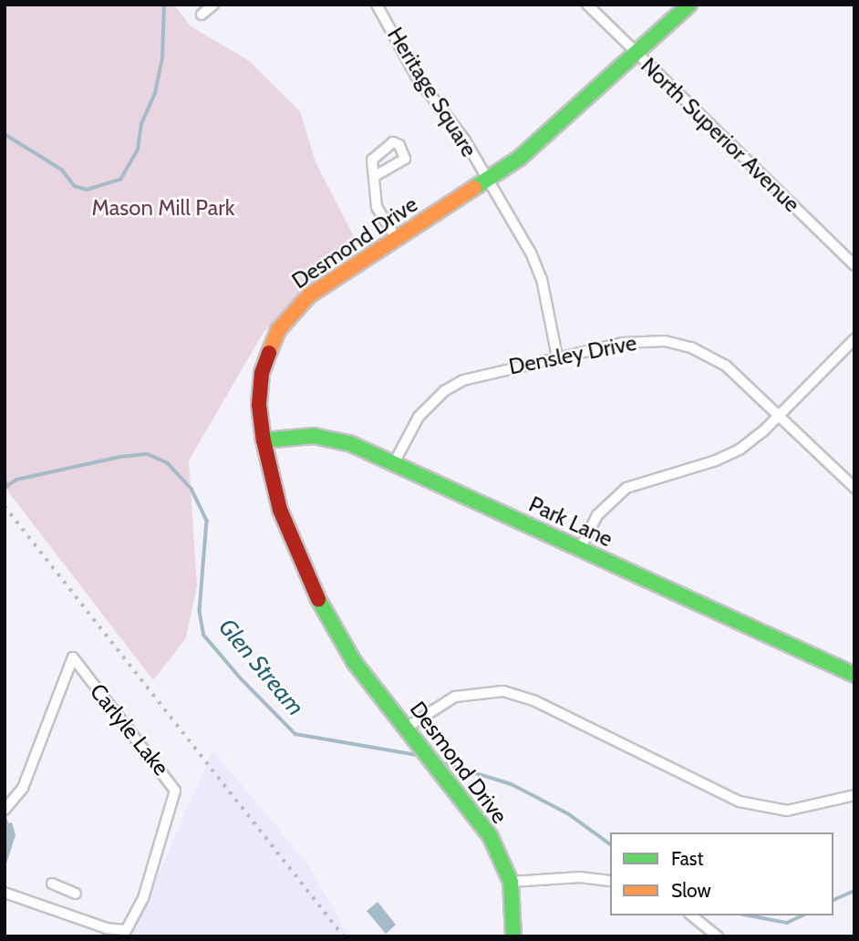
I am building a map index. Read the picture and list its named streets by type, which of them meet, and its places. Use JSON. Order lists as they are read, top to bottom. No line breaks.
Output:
{"streets":{"street":["Heritage Square","North Superior Avenue","Desmond Drive","Densley Drive","Park Lane","Carlyle Lake"]},"crossings":[["Heritage Square","Desmond Drive"],["Heritage Square","Densley Drive"],["North Superior Avenue","Desmond Drive"],["Desmond Drive","Park Lane"],["Densley Drive","Park Lane"]],"water":["Glen Stream"],"parks":["Mason Mill Park"],"legend":["Fast","Slow"]}
